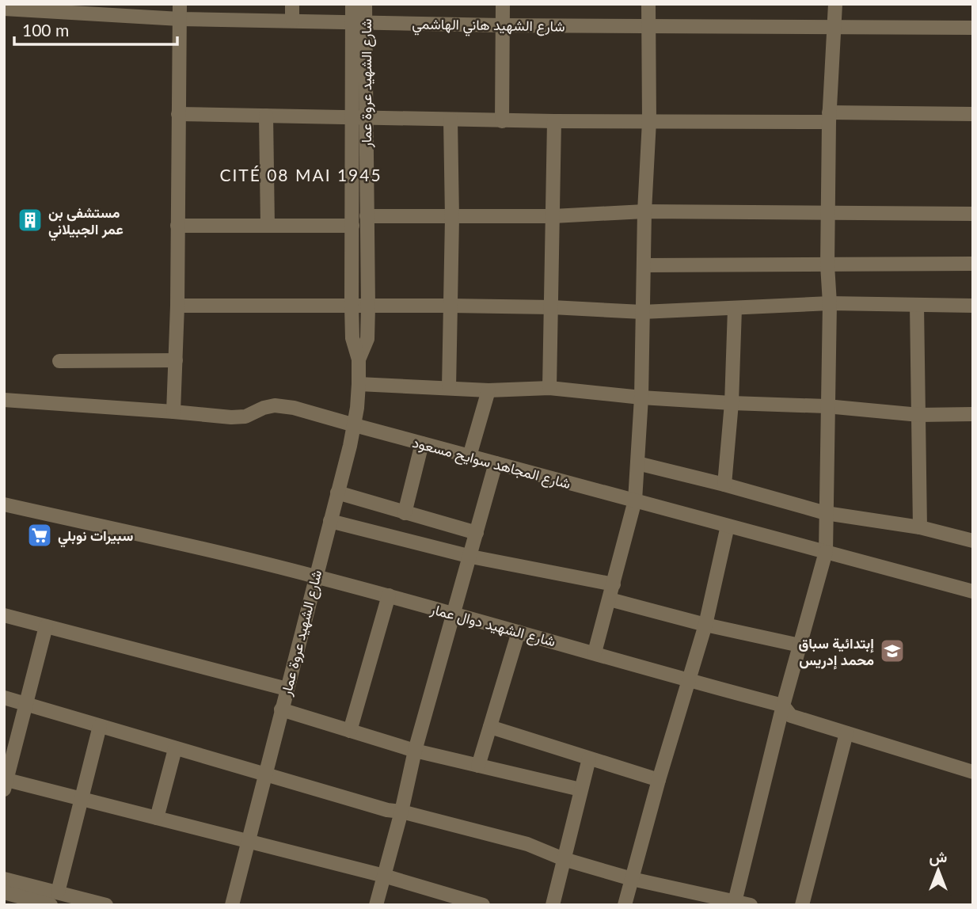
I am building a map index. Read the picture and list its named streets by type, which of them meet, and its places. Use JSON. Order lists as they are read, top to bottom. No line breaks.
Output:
{"streets":{"street":["شارع الشهيد هاني الهاشمي","شارع الشهيد عروة عمار","شارع المجاهد سوايح مسعود","شارع الشهيد دوال عمار"]},"crossings":[["شارع الشهيد هاني الهاشمي","شارع الشهيد عروة عمار"],["شارع الشهيد عروة عمار","شارع المجاهد سوايح مسعود"],["شارع الشهيد عروة عمار","شارع الشهيد دوال عمار"]],"districts":["CITÉ 08 MAI 1945"],"places":{"building":["مستشفى بن عمر الجبيلاني"],"supermarket":["سبيرات نوبلي"],"school or university":["إبتدائية سباق محمد إدريس"]},"scale_bar":"100 m","north":"top"}
